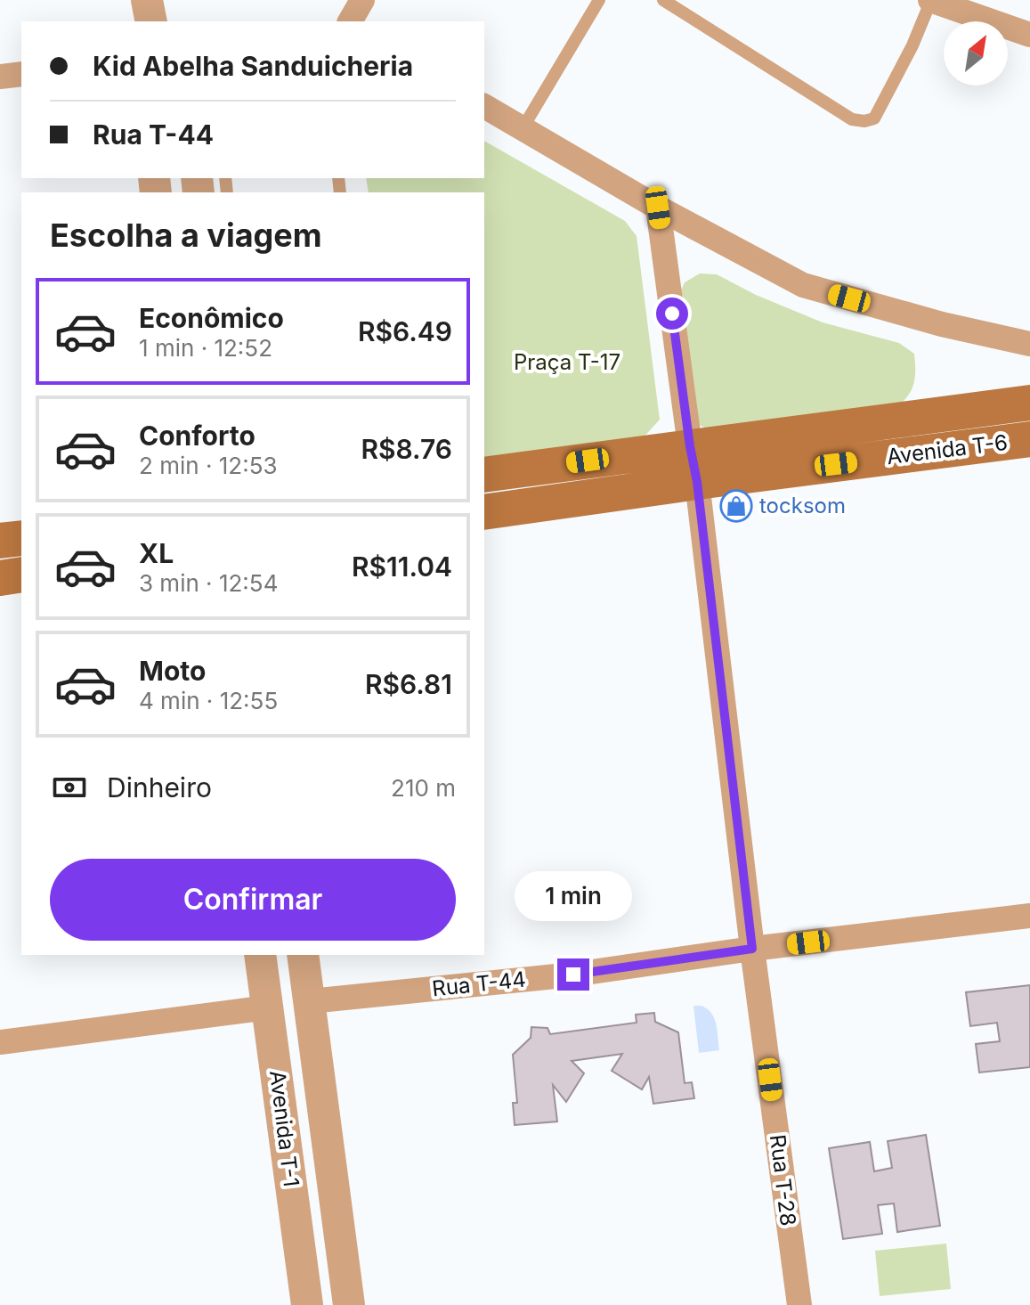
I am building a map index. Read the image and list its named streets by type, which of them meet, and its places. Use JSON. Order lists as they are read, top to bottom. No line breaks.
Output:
{"streets":{"main road":["Avenida T-6"],"street":["Rua T-44","Avenida T-1","Rua T-28"]},"crossings":[["Avenida T-6","Rua T-28"],["Rua T-44","Avenida T-1"],["Rua T-44","Rua T-28"]],"parks":["Praça T-17"],"places":{"shop":["tocksom"]},"north":"top right","page":{"banner":["Kid Abelha Sanduicheria","Rua T-44"],"heading":"Escolha a viagem","list":[{"name":"Econômico","note":"1 min · 12:52","value":"R$6.49"},{"name":"Conforto","note":"2 min · 12:53","value":"R$8.76"},{"name":"XL","note":"3 min · 12:54","value":"R$11.04"},{"name":"Moto","note":"4 min · 12:55","value":"R$6.81"}],"pay":["Dinheiro","210 m"],"buttons":"Confirmar","bubble":"1 min"}}
